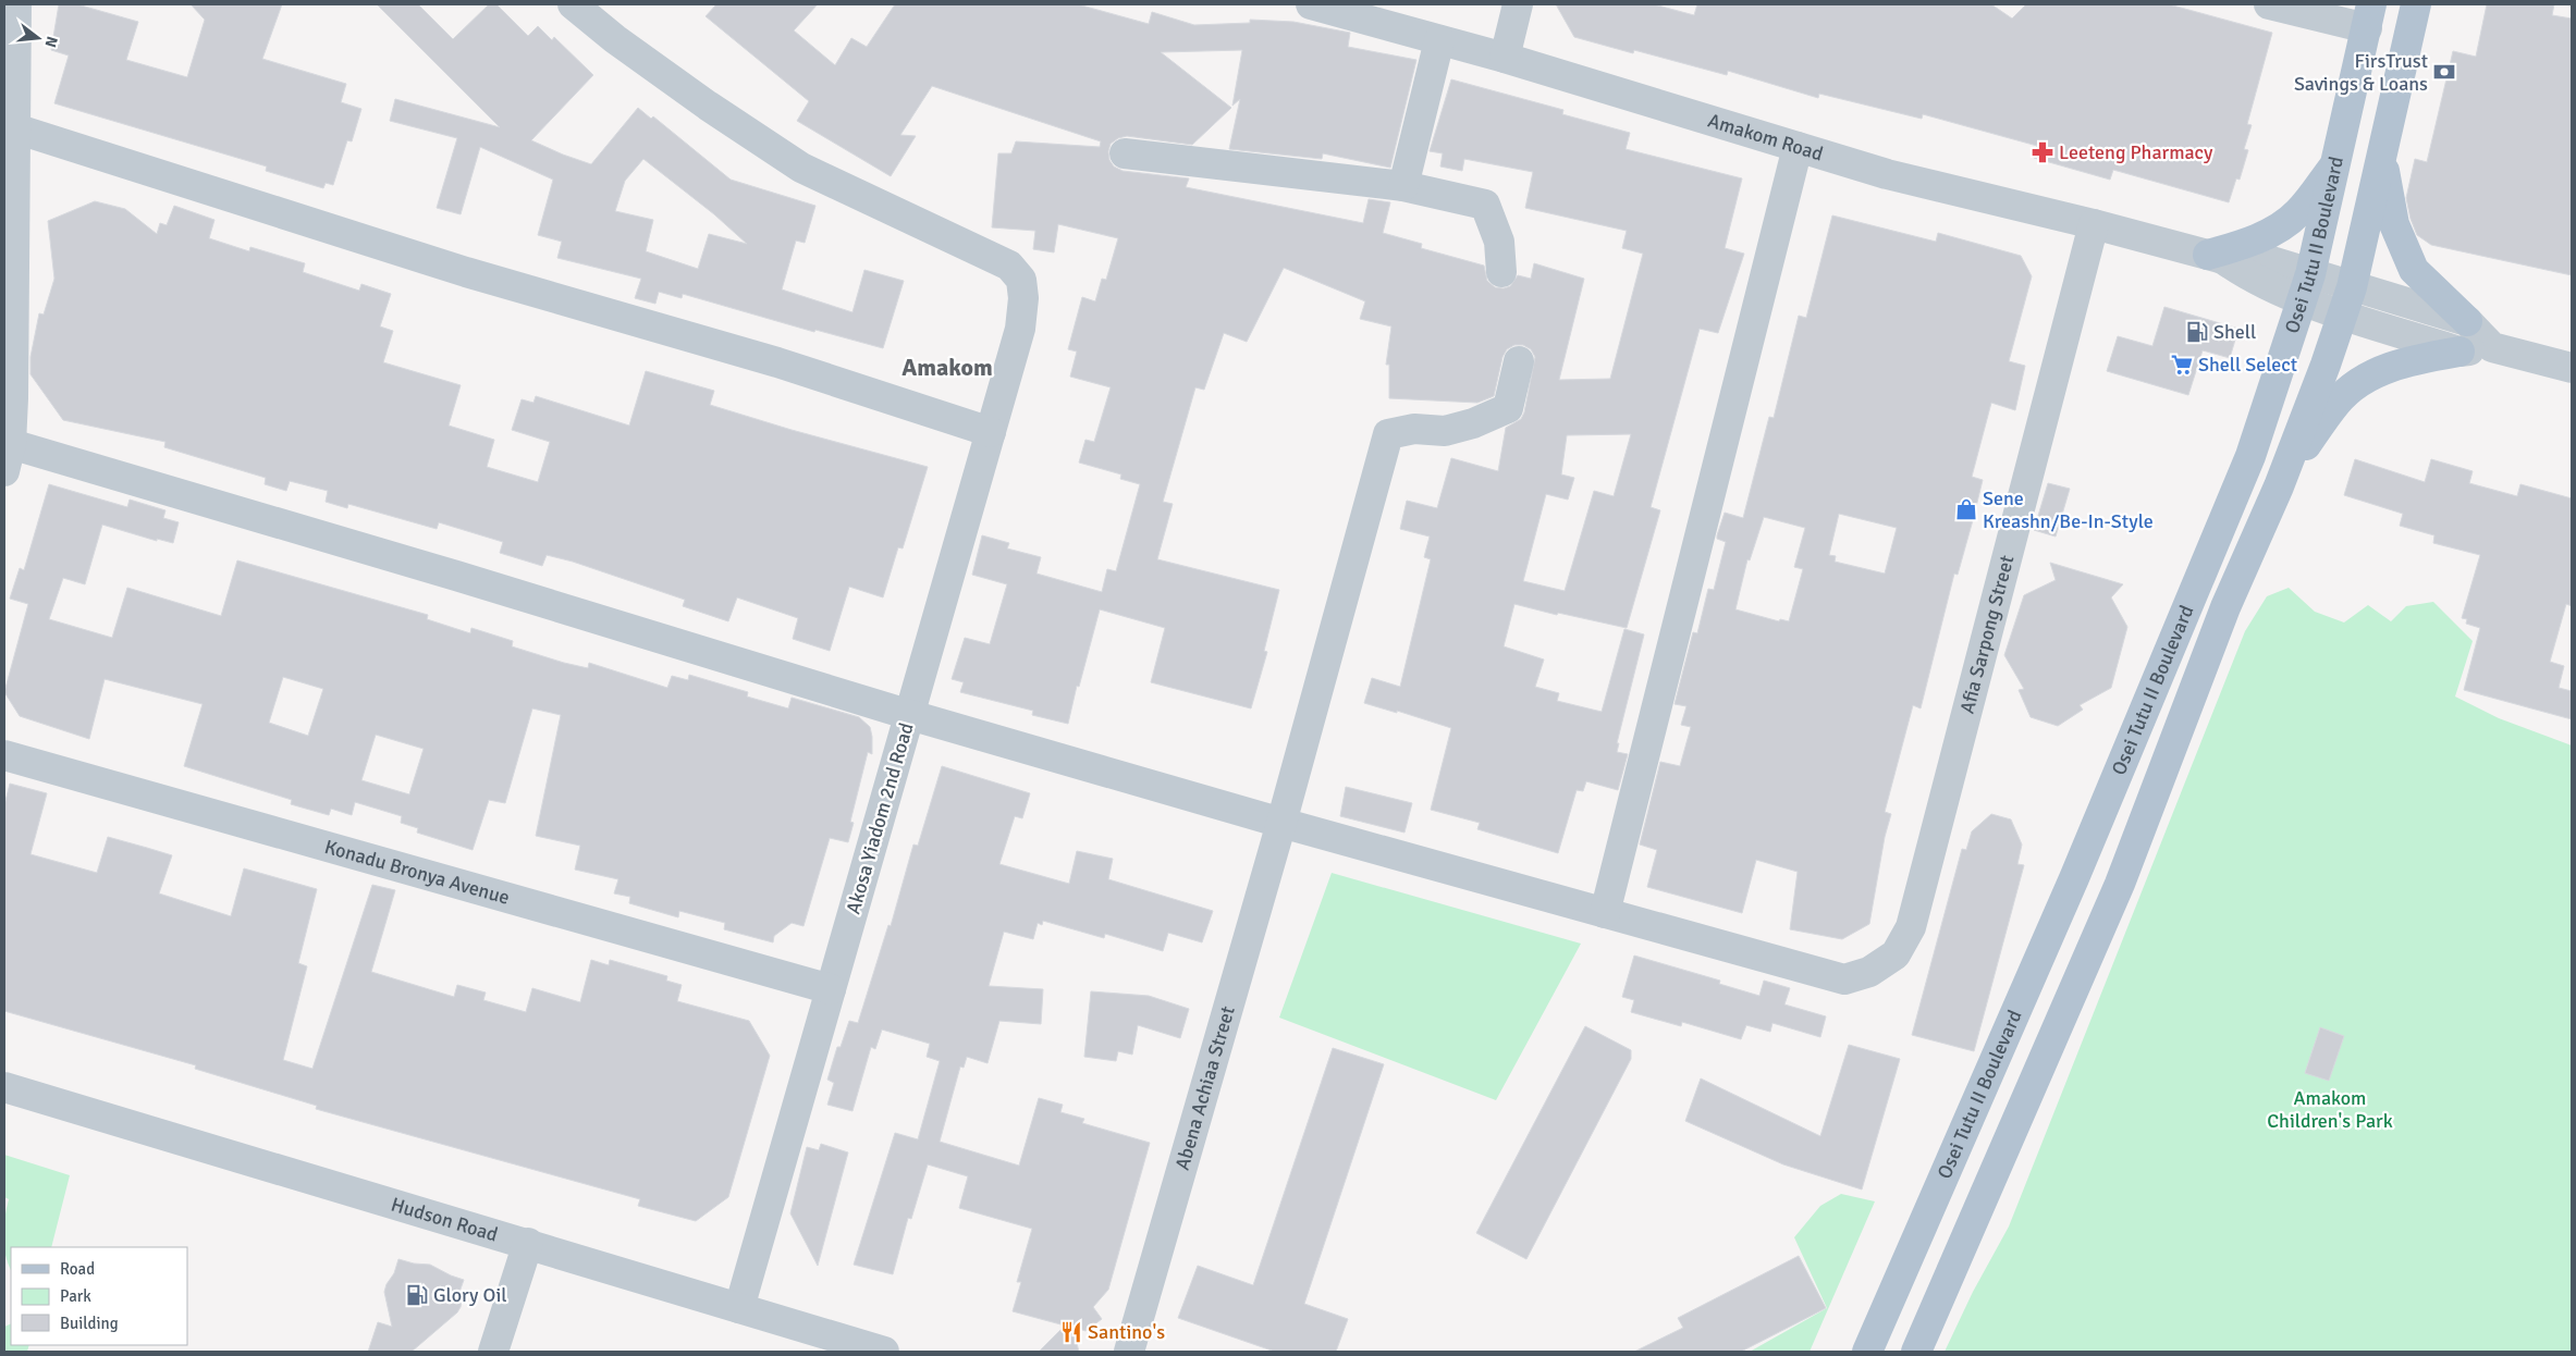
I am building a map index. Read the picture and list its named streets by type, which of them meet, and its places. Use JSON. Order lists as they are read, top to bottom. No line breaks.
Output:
{"streets":{"main road":["Osei Tutu II Boulevard"],"street":["Amakom Road","Afia Sarpong Street","Akosa Yiadom 2nd Road","Konadu Bronya Avenue","Abena Achiaa Street","Hudson Road"]},"crossings":[["Amakom Road","Osei Tutu II Boulevard"],["Amakom Road","Afia Sarpong Street"],["Akosa Yiadom 2nd Road","Konadu Bronya Avenue"],["Akosa Yiadom 2nd Road","Hudson Road"]],"districts":["Amakom"],"parks":["Amakom Children's Park"],"places":{"bank":["FirsTrust Savings & Loans"],"pharmacy":["Leeteng Pharmacy"],"fuel station":["Shell","Glory Oil"],"supermarket":["Shell Select"],"shop":["Sene Kreashn/Be-In-Style"],"restaurant":["Santino's"]},"legend":["Road","Park","Building"],"north":"right"}
